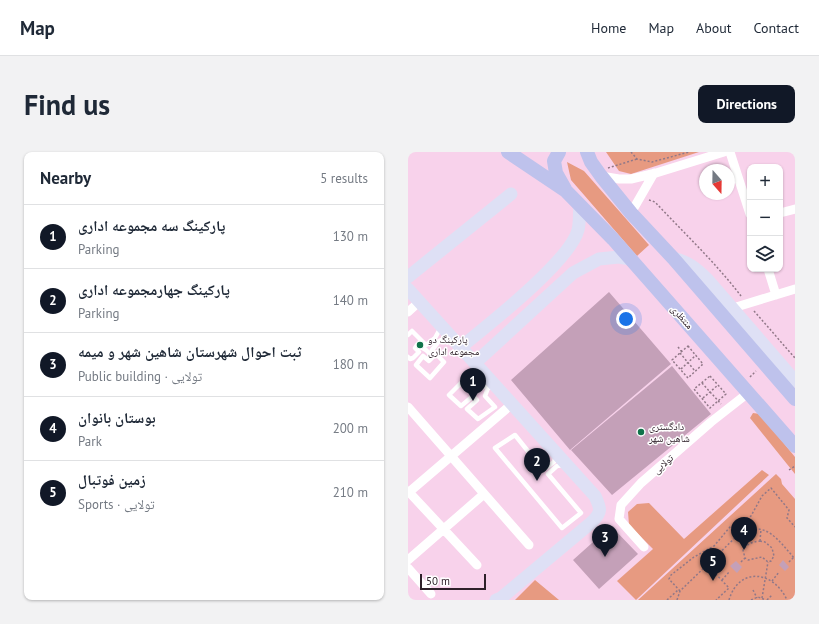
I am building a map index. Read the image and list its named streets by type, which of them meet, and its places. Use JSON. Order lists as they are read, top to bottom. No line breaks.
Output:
{"streets":{"main road":["منتظری"],"street":["تولایی"]},"crossings":[["منتظری","تولایی"]],"places":["پارکینگ دو مجموعه اداری","دادگستری شاهین شهر"],"scale_bar":"50 m","north":"bottom","page":{"header":"Map","nav":["Home","Map","About","Contact"],"buttons":"Directions","title":"Find us","heading":["Nearby","5 results"],"map_buttons":["+","−"],"list":[{"mark":"1","name":"پارکینگ سه مجموعه اداری","note":"Parking","value":"130 m"},{"mark":"2","name":"پارکینگ جهارمجموعه اداری","note":"Parking","value":"140 m"},{"mark":"3","name":"ثبت احوال شهرستان شاهین شهر و میمه","note":"Public building · تولایی","value":"180 m"},{"mark":"4","name":"بوستان بانوان","note":"Park","value":"200 m"},{"mark":"5","name":"زمین فوتبال","note":"Sports · تولایی","value":"210 m"}],"pins":["1","2","4","3","5"],"scale":"50 m"}}
